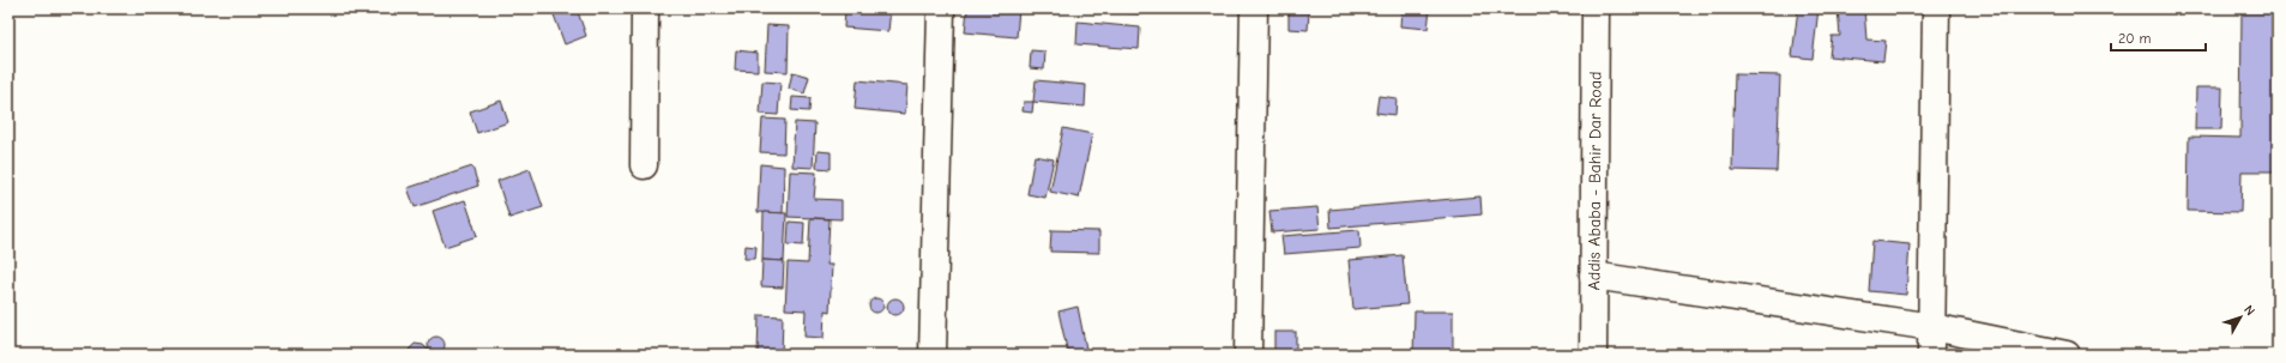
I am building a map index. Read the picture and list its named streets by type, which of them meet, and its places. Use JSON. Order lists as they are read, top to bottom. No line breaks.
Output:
{"streets":{"main road":["Addis Ababa - Bahir Dar Road"]},"scale_bar":"20 m","north":"top right"}
